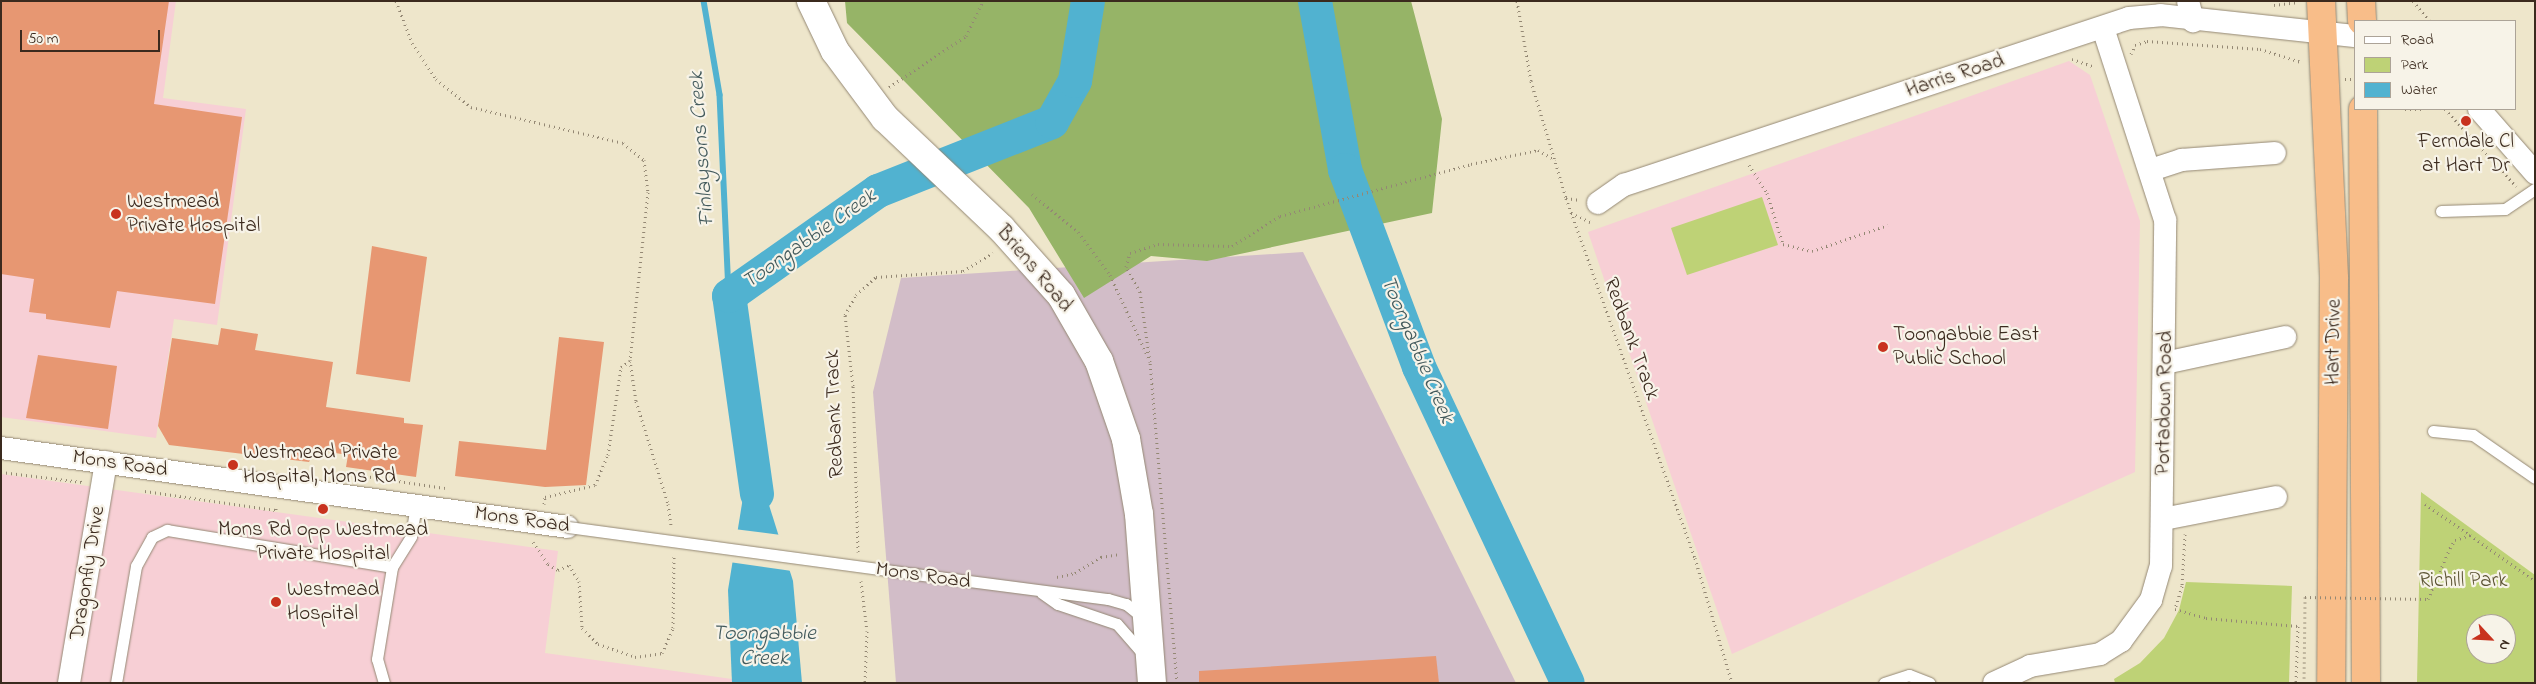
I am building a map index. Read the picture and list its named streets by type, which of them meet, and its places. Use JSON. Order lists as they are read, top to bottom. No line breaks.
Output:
{"streets":{"highway":["Hart Drive"],"street":["Harris Road","Briens Road","Portadown Road","Mons Road","Dragonfly Drive"],"path":["Redbank Track"]},"crossings":[["Harris Road","Hart Drive"],["Harris Road","Portadown Road"],["Briens Road","Mons Road"],["Mons Road","Dragonfly Drive"]],"water":["Finlaysons Creek","Toongabbie Creek"],"parks":["Richill Park"],"places":["Ferndale Cl at Hart Dr","Westmead Private Hospital","Toongabbie East Public School","Westmead Private Hospital, Mons Rd","Mons Rd opp Westmead Private Hospital","Westmead Hospital"],"legend":["Road","Park","Water"],"scale_bar":"50 m","north":"bottom right"}
